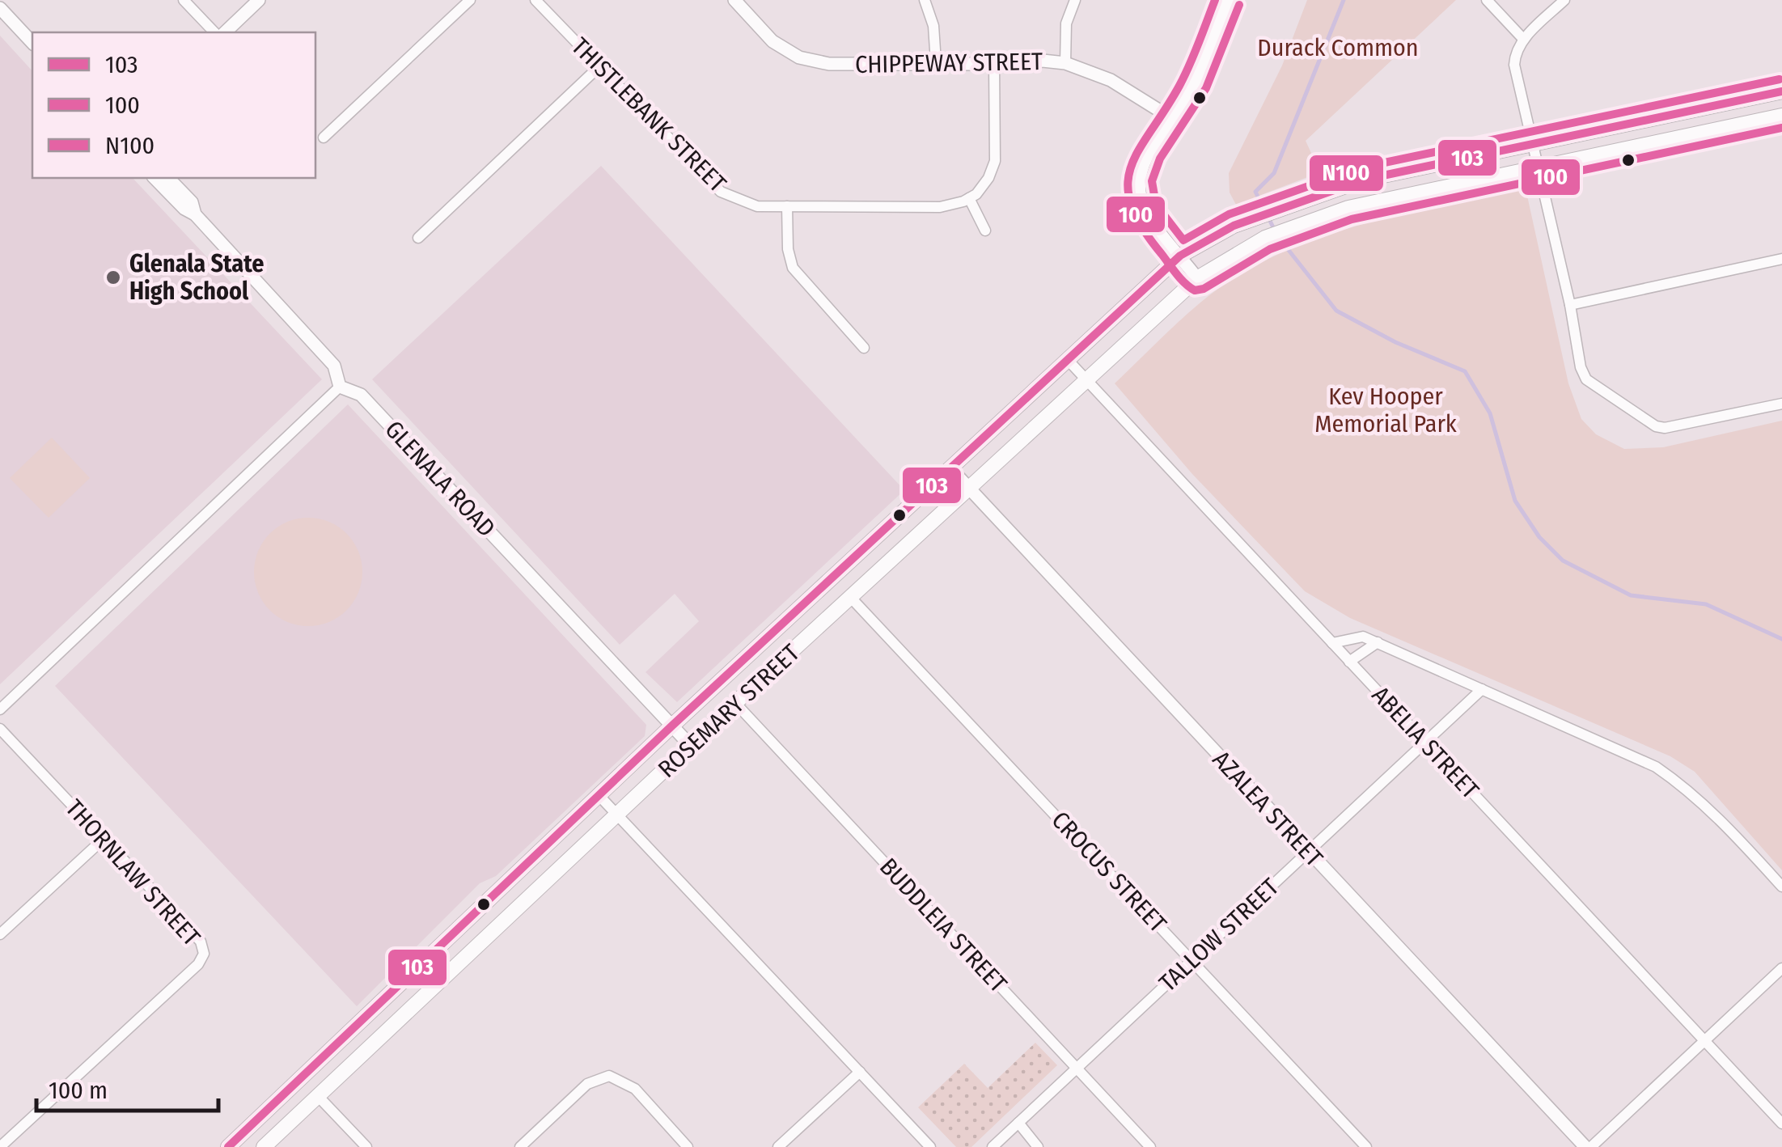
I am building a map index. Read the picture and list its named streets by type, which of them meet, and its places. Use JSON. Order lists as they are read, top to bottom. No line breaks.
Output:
{"streets":{"main road":["ROSEMARY STREET"],"street":["CHIPPEWAY STREET","THISTLEBANK STREET","GLENALA ROAD","ABELIA STREET","AZALEA STREET","CROCUS STREET","THORNLAW STREET","BUDDLEIA STREET","TALLOW STREET"]},"crossings":[["GLENALA ROAD","ROSEMARY STREET"],["ROSEMARY STREET","ABELIA STREET"],["ROSEMARY STREET","AZALEA STREET"],["ROSEMARY STREET","CROCUS STREET"],["ROSEMARY STREET","BUDDLEIA STREET"],["ABELIA STREET","TALLOW STREET"],["AZALEA STREET","TALLOW STREET"],["CROCUS STREET","TALLOW STREET"],["BUDDLEIA STREET","TALLOW STREET"]],"parks":["Durack Common","Kev Hooper Memorial Park"],"places":["Glenala State High School"],"lines":["transit line 100","transit line N100","transit line 103"],"legend":["103","100","N100"],"scale_bar":"100 m"}
